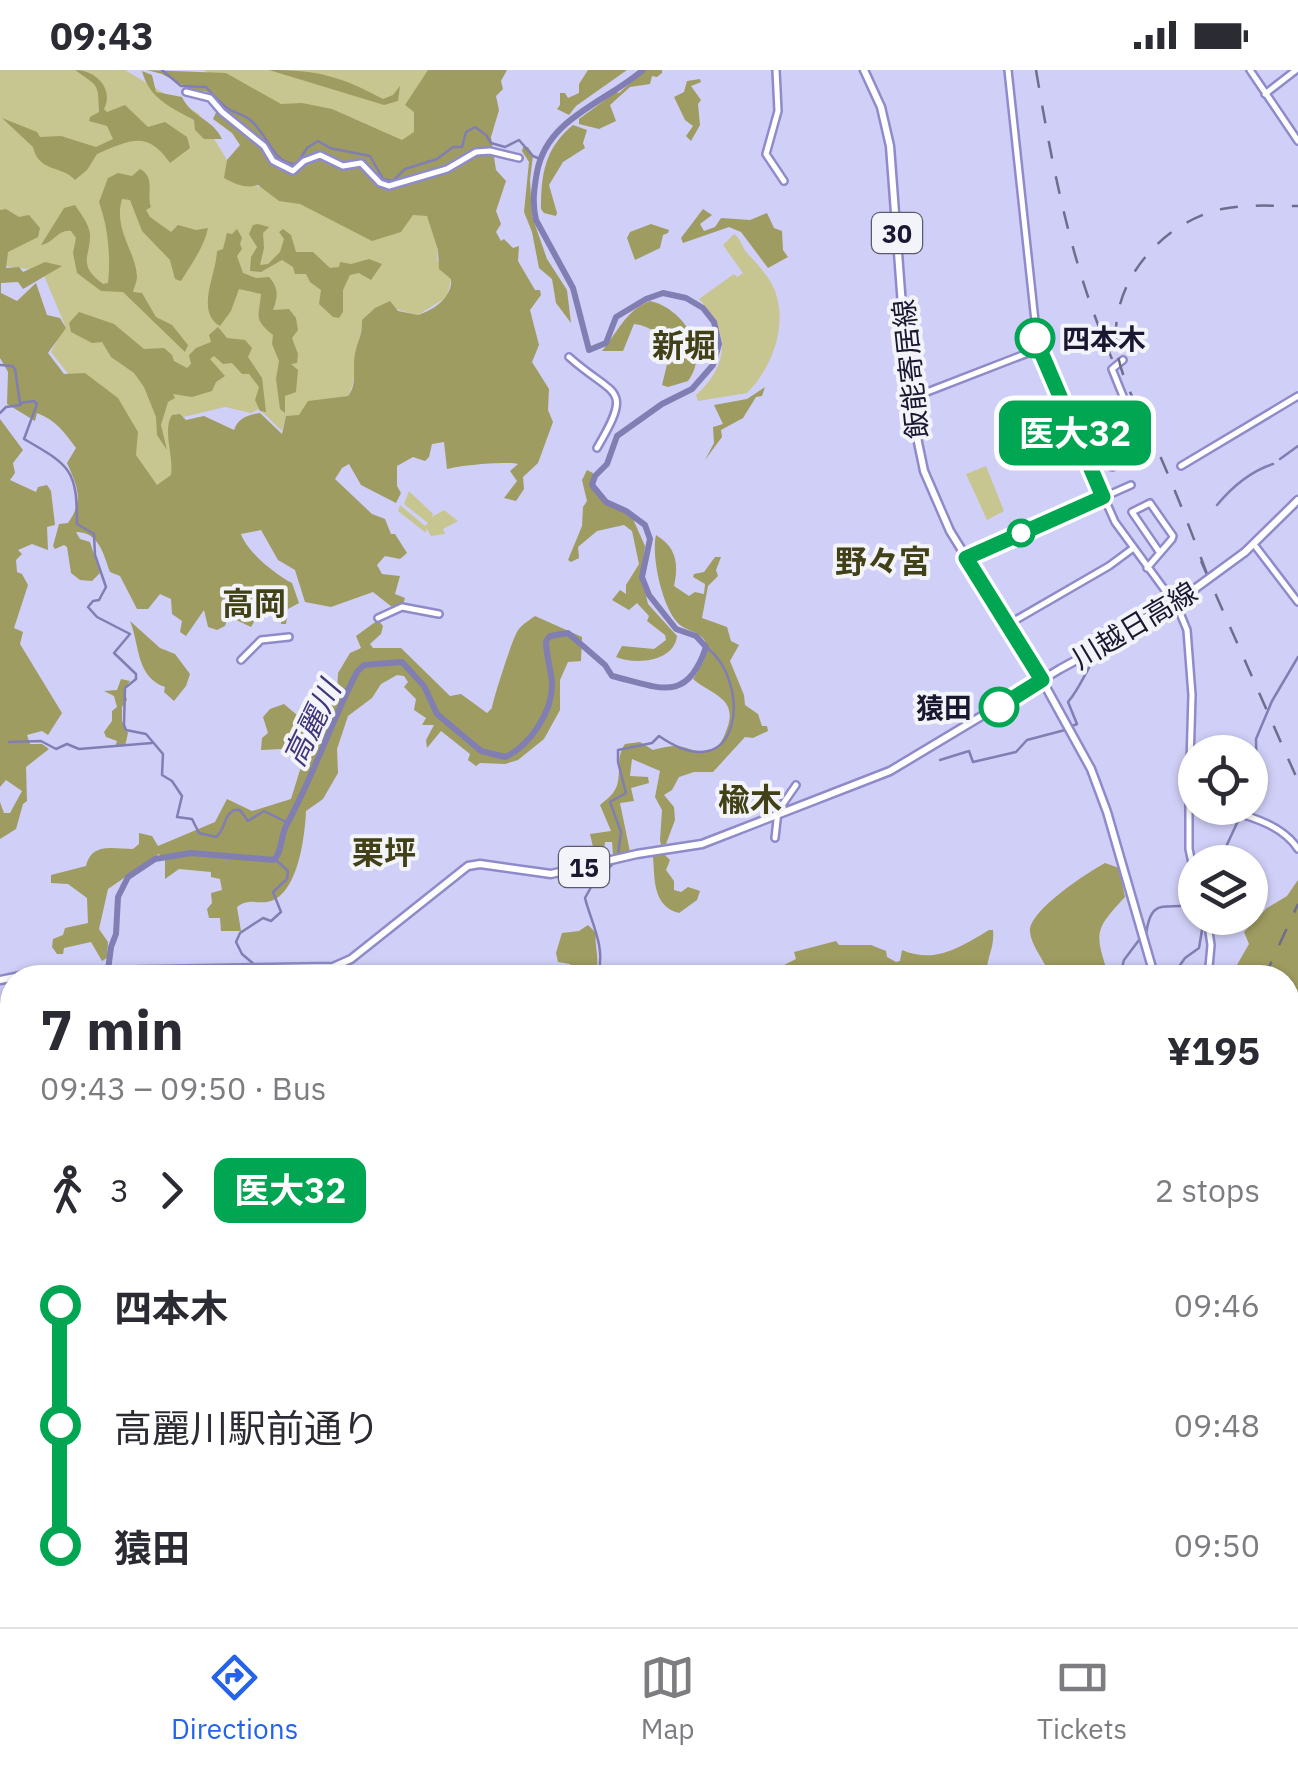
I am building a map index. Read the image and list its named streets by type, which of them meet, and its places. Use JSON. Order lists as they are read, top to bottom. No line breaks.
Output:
{"streets":{"main road":["30","飯能寄居線","川越日高線","15"]},"crossings":[["飯能寄居線","川越日高線"]],"districts":["新堀","野々宮","高岡","楡木","栗坪"],"water":["高麗川"],"places":["四本木","猿田"],"lines":["bus line 医大32"],"page":{"status":"09:43","on_map":"医大32","heading":["7 min","09:43 – 09:50 · Bus","¥195"],"legs":["3","医大32","2 stops"],"list":[{"name":"四本木","value":"09:46"},{"name":"高麗川駅前通り","value":"09:48"},{"name":"猿田","value":"09:50"}],"tabs":["Directions","Map","Tickets"]}}
